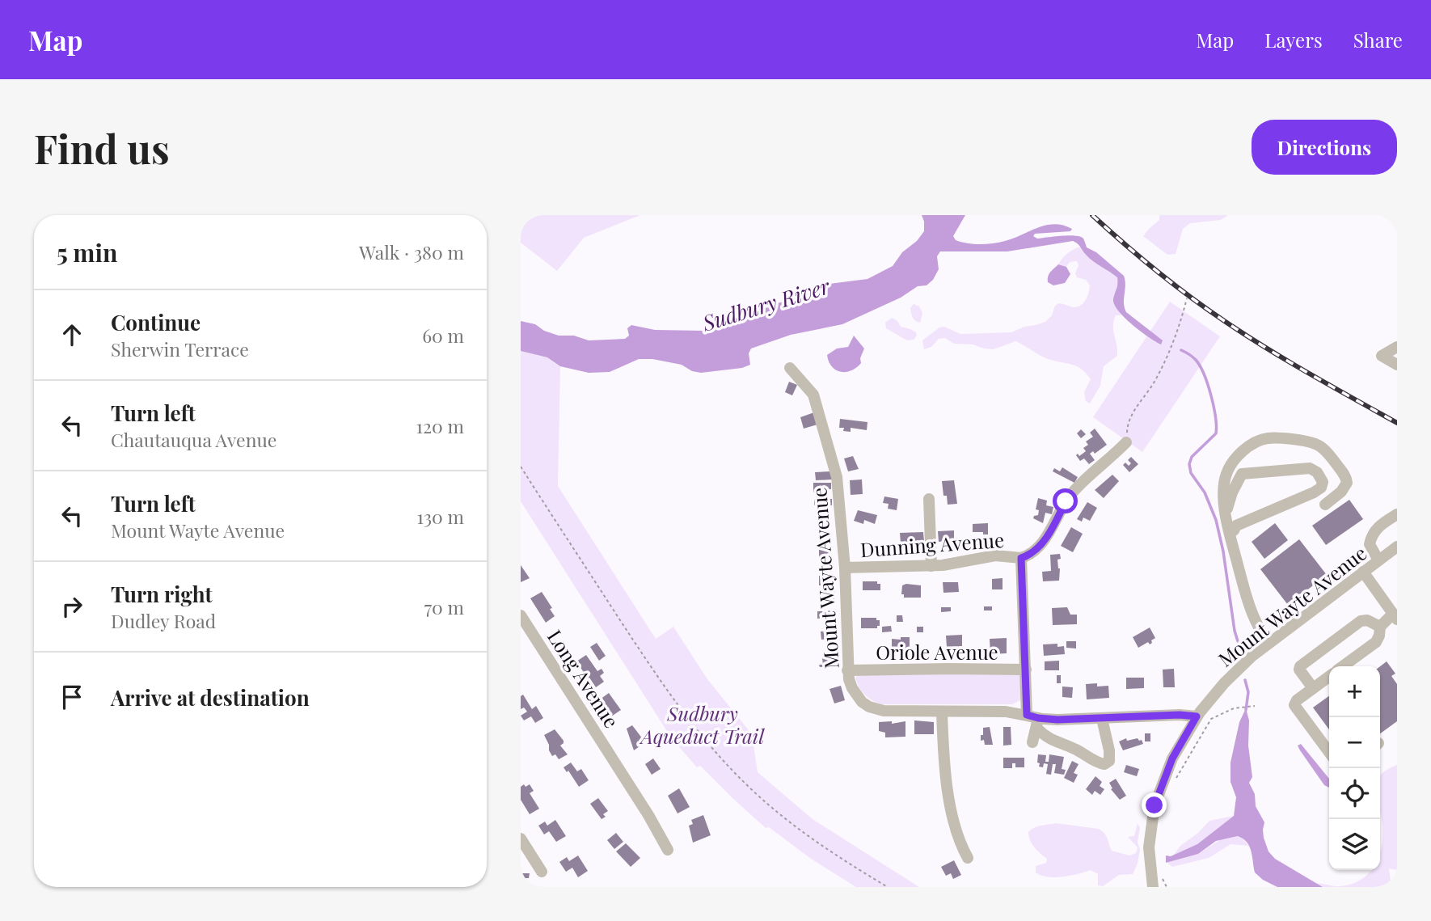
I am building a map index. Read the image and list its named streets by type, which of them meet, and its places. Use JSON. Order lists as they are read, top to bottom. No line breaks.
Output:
{"streets":{"street":["Dunning Avenue","Mount Wayte Avenue","Oriole Avenue","Long Avenue"]},"crossings":[["Dunning Avenue","Mount Wayte Avenue"],["Mount Wayte Avenue","Oriole Avenue"]],"water":["Sudbury River"],"parks":["Sudbury Aqueduct Trail"],"page":{"header":"Map","nav":["Map","Layers","Share"],"buttons":"Directions","title":"Find us","heading":["5 min","Walk · 380 m"],"list":[["Continue","Sherwin Terrace","60 m"],["Turn left","Chautauqua Avenue","120 m"],["Turn left","Mount Wayte Avenue","130 m"],["Turn right","Dudley Road","70 m"],"Arrive at destination"],"map_buttons":["+","−"]}}
